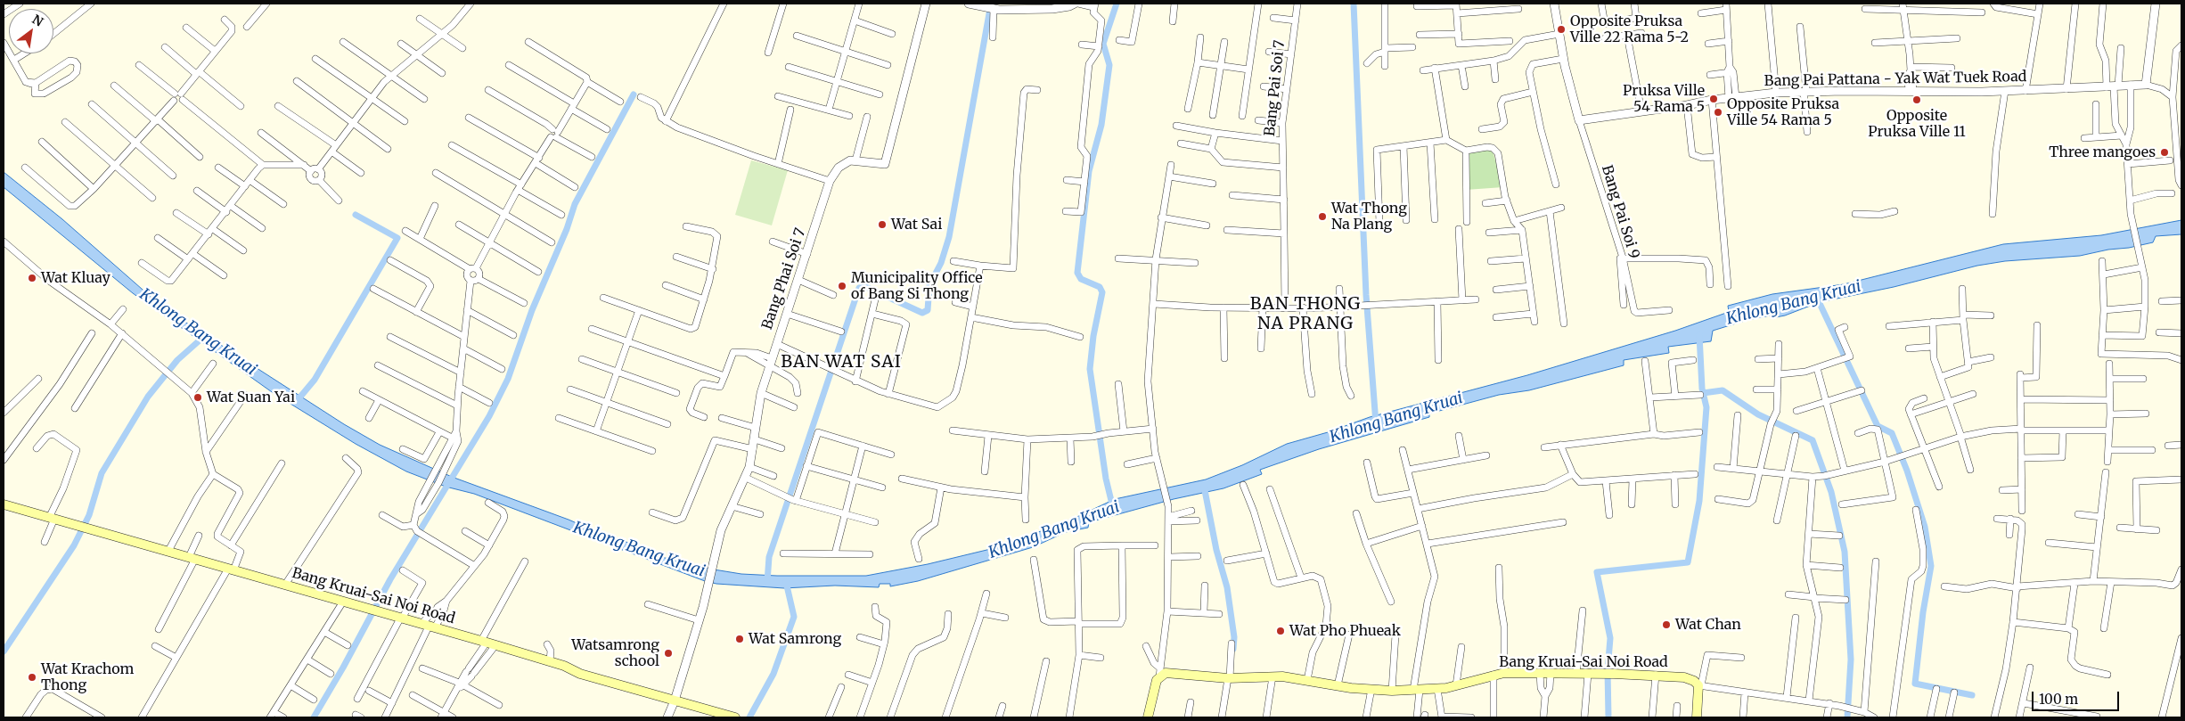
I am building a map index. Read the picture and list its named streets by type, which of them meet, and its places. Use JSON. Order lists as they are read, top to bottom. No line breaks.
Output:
{"streets":{"main road":["Bang Kruai-Sai Noi Road"],"street":["Bang Pai Pattana - Yak Wat Tuek Road","Bang Pai Soi 7","Bang Pai Soi 9","Bang Phai Soi 7"]},"crossings":[["Bang Pai Pattana - Yak Wat Tuek Road","Bang Pai Soi 9"]],"districts":["BAN THONG NA PRANG","BAN WAT SAI"],"water":["Khlong Bang Kruai"],"places":["Opposite Pruksa Ville 22 Rama 5-2","Pruksa Ville 54 Rama 5","Opposite Pruksa Ville 11","Opposite Pruksa Ville 54 Rama 5","Three mangoes","Wat Thong Na Plang","Wat Sai","Wat Kluay","Municipality Office of Bang Si Thong","Wat Suan Yai","Wat Chan","Wat Pho Phueak","Wat Samrong","Watsamrong school","Wat Krachom Thong"],"scale_bar":"100 m","north":"top right"}
